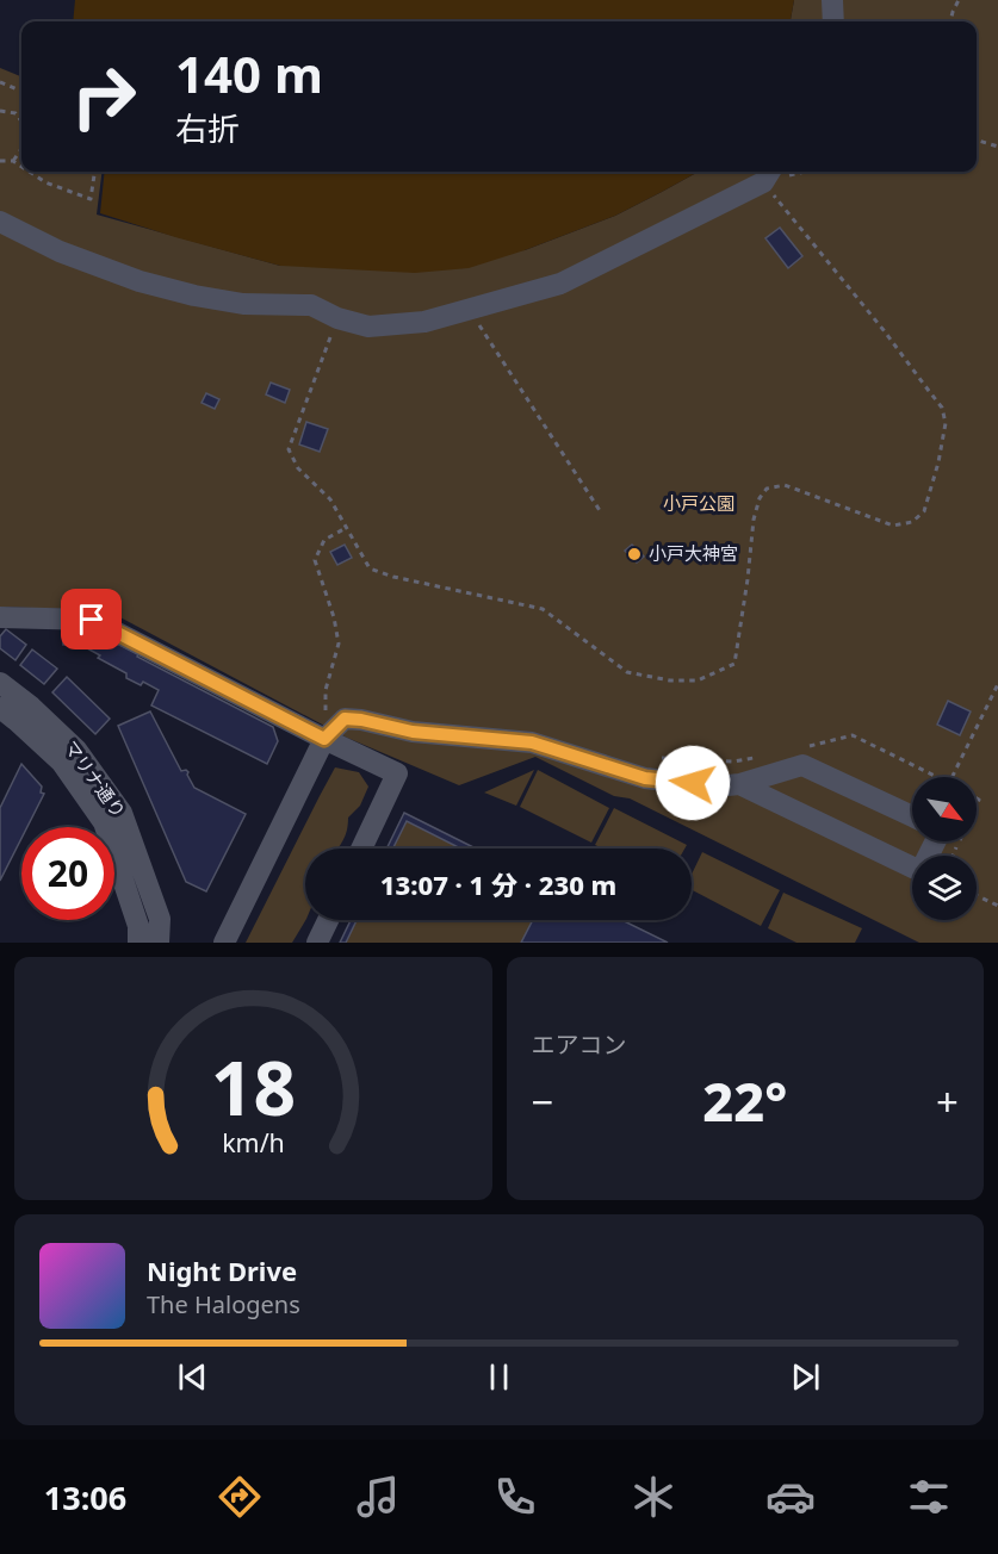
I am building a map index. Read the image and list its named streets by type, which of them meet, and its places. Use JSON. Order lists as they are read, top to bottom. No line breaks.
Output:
{"streets":{"street":["マリナ通り"]},"parks":["小戸公園"],"places":["小戸大神宮"],"north":"bottom right","page":{"turn":["140 m","右折"],"limit":"20","trip":"13:07 · 1 分 · 230 m","tile":"エアコン","heat":["−","22°","+"],"song":["Night Drive","The Halogens"],"tabs":"13:06","gauge":["18","km/h"]}}
